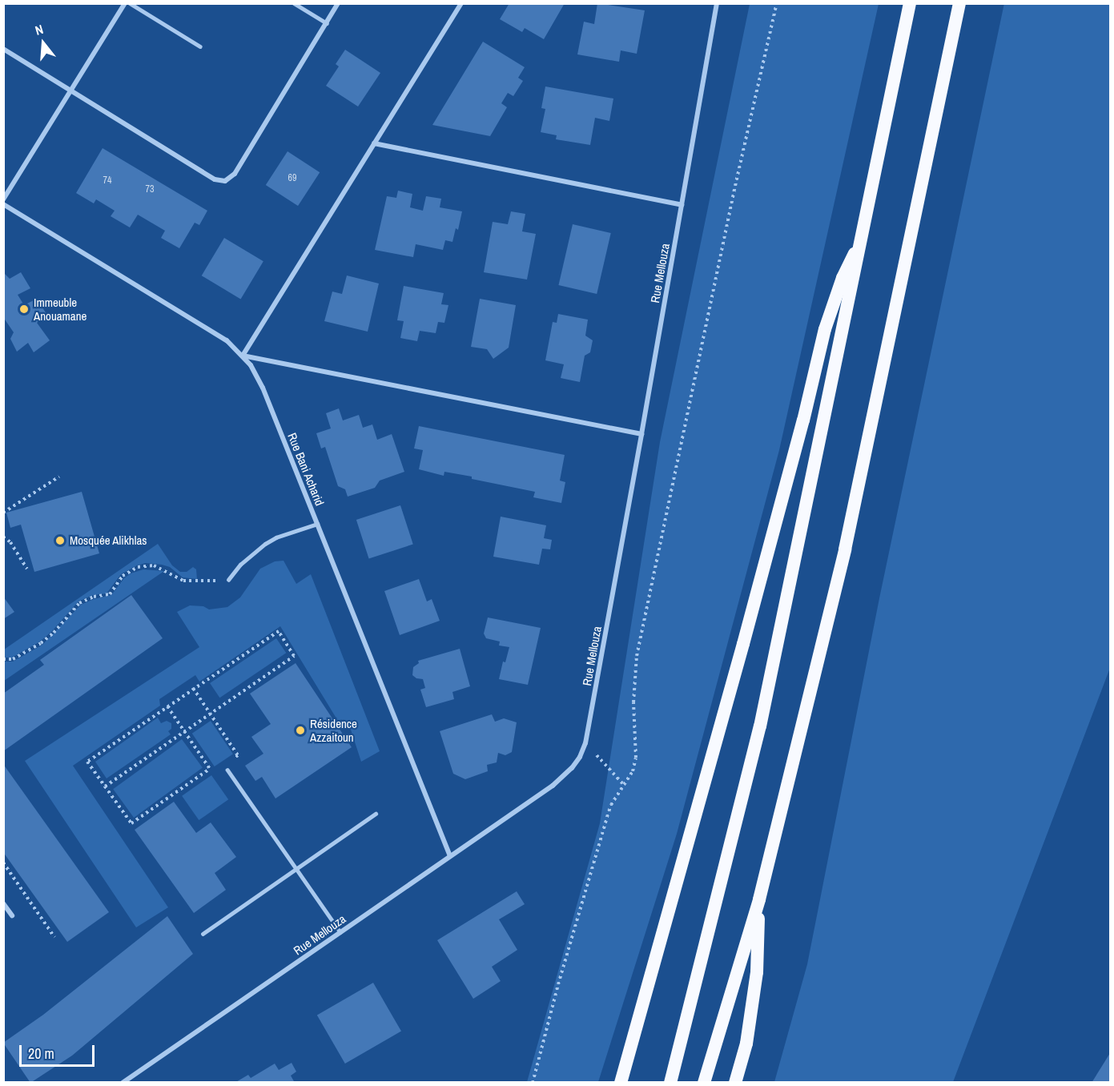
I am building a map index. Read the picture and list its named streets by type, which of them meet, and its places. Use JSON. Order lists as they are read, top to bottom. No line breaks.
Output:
{"streets":{"street":["Rue Mellouza","Rue Bani Acharid"]},"crossings":[["Rue Mellouza","Rue Bani Acharid"]],"places":["Immeuble Anouamane","Mosquée Alikhlas","Résidence Azzaitoun"],"house_numbers":["69","74","73"],"scale_bar":"20 m","north":"top"}
